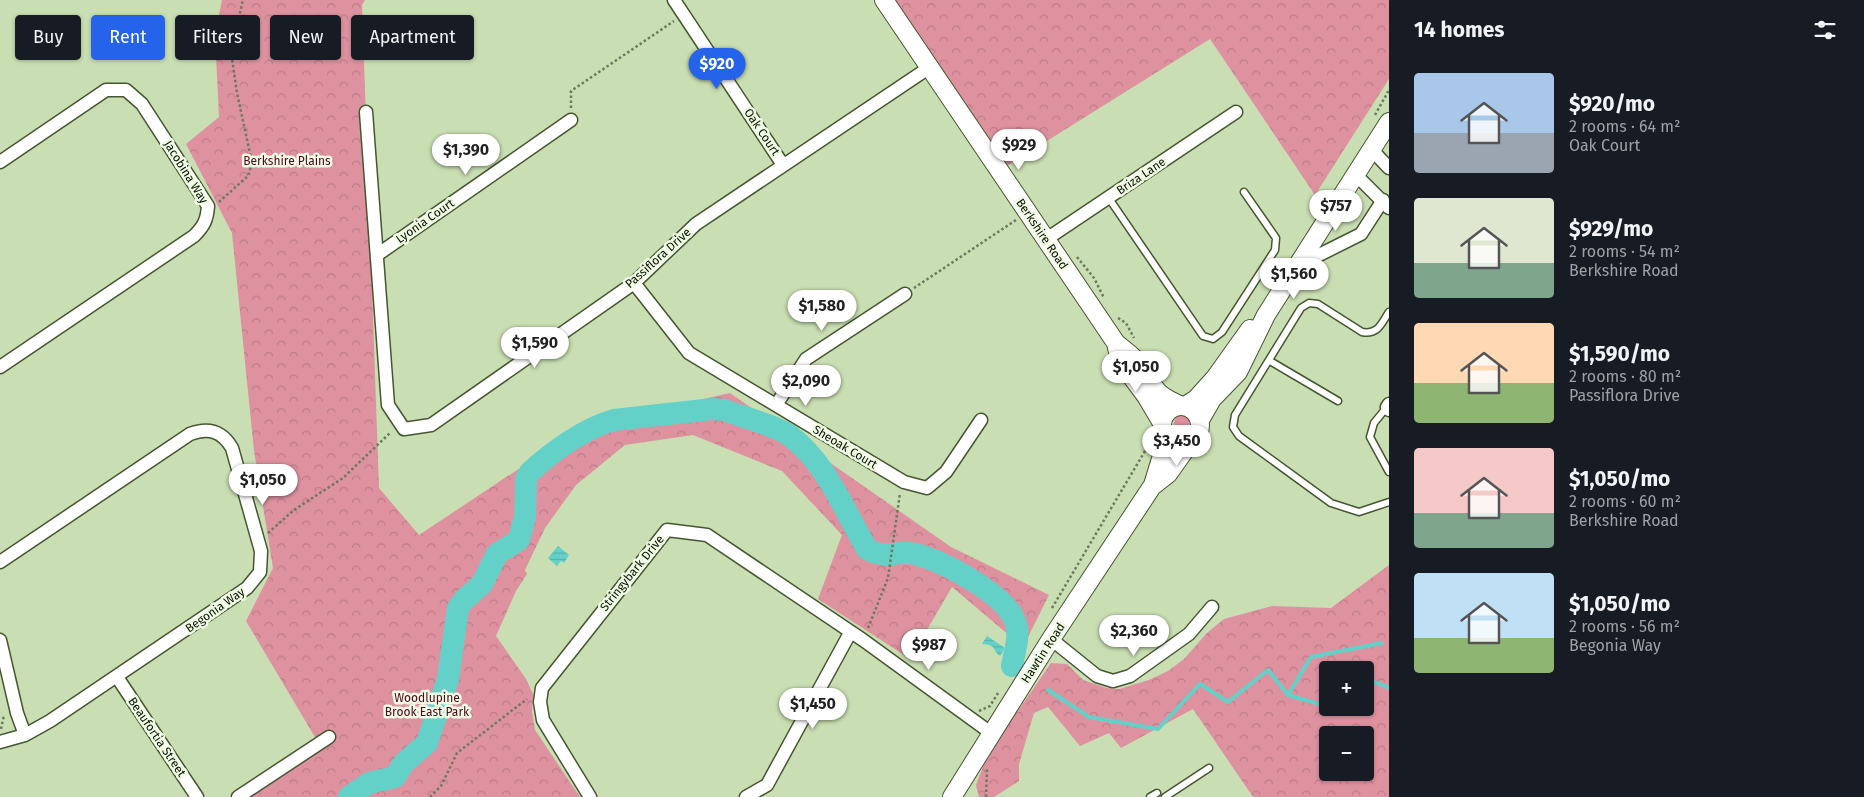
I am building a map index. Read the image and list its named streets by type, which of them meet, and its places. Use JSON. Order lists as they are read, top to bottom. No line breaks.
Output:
{"streets":{"main road":["Berkshire Road","Hawtin Road"],"street":["Oak Court","Jacobina Way","Briza Lane","Lyonia Court","Passiflora Drive","Sheoak Court","Stringybark Drive","Begonia Way","Beaufortia Street"]},"crossings":[["Oak Court","Passiflora Drive"],["Briza Lane","Berkshire Road"],["Berkshire Road","Passiflora Drive"],["Berkshire Road","Hawtin Road"],["Passiflora Drive","Sheoak Court"],["Stringybark Drive","Hawtin Road"],["Begonia Way","Beaufortia Street"]],"parks":["Berkshire Plains","Woodlupine Brook East Park"],"page":{"heading":"14 homes","chip":["Buy","Rent","Filters","New","Apartment"],"price":["$920","$929","$1,390","$757","$1,560","$1,580","$1,590","$1,050","$2,090","$3,450","$1,050","$2,360","$987","$1,450"],"list":[{"name":"$920/mo","note":"2 rooms · 64 m² · Oak Court"},{"name":"$929/mo","note":"2 rooms · 54 m² · Berkshire Road"},{"name":"$1,590/mo","note":"2 rooms · 80 m² · Passiflora Drive"},{"name":"$1,050/mo","note":"2 rooms · 60 m² · Berkshire Road"},{"name":"$1,050/mo","note":"2 rooms · 56 m² · Begonia Way"}],"map_buttons":["+","−"]}}
